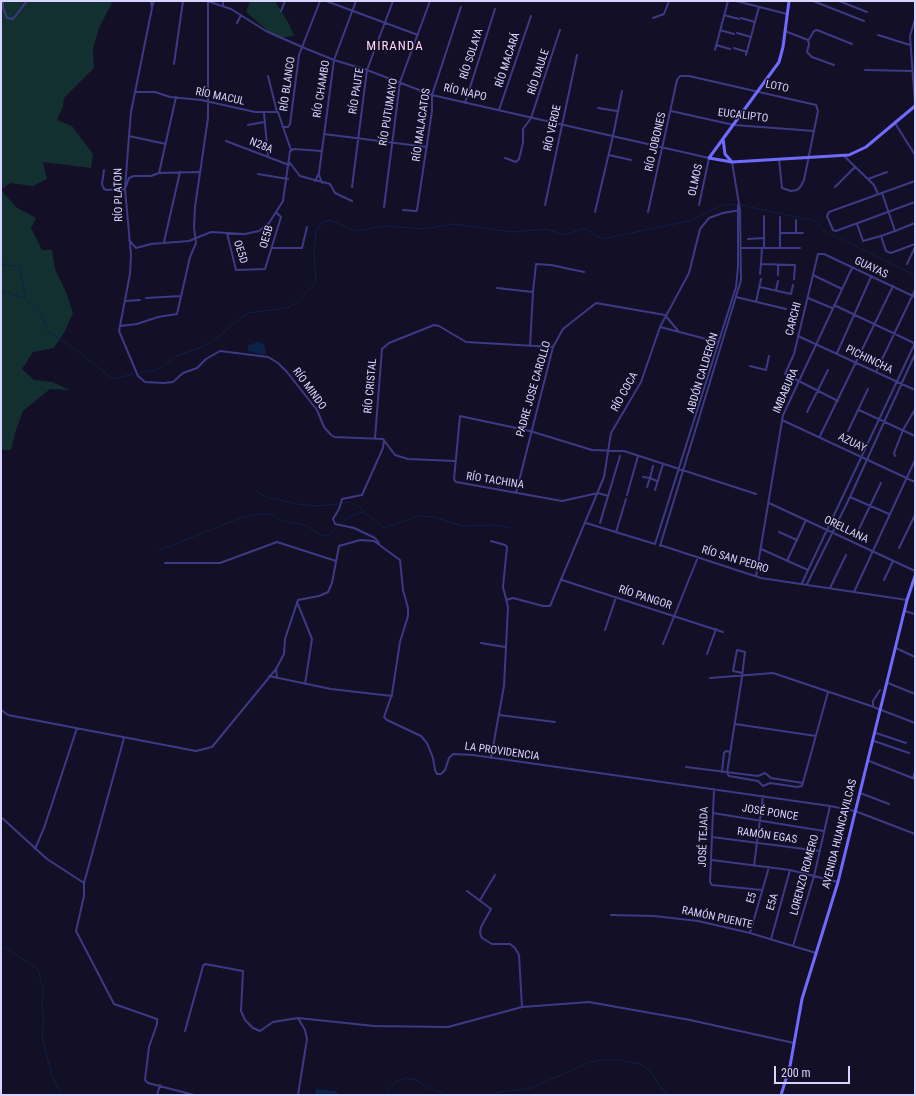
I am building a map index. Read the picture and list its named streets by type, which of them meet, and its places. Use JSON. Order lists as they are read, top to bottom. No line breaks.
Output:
{"streets":{"street":["RÍO SOLAYA","RÍO MACARÁ","RÍO DAULE","RÍO BLANCO","LOTO","RÍO CHAMBO","RÍO PAUTE","RÍO NAPO","RÍO MACUL","RÍO PUTUMAYO","EUCALIPTO","RÍO MALACATOS","RÍO VERDE","RÍO JOBONES","N28A","OLMOS","RÍO PLATON","OE5B","OE5D","GUAYAS","CARCHI","PICHINCHA","ABDÓN CALDERÓN","RÍO CRISTAL","RÍO MINDO","PADRE JOSE CAROLLO","IMBABURA","RÍO COCA","AZUAY","RÍO TACHINA","ORELLANA","RÍO SAN PEDRO","RÍO PANGOR","LA PROVIDENCIA","JOSÉ PONCE","AVENIDA HUANCAVILCAS","RAMÓN EGAS","JOSÉ TEJADA","LORENZO ROMERO","E5","E5A","RAMÓN PUENTE"]},"crossings":[["RÍO SOLAYA","RÍO NAPO"],["RÍO MACARÁ","RÍO NAPO"],["RÍO DAULE","RÍO NAPO"],["RÍO BLANCO","RÍO NAPO"],["LOTO","RÍO NAPO"],["LOTO","EUCALIPTO"],["LOTO","RÍO JOBONES"],["RÍO CHAMBO","RÍO NAPO"],["RÍO PAUTE","RÍO NAPO"],["RÍO NAPO","RÍO PUTUMAYO"],["RÍO NAPO","RÍO MALACATOS"],["RÍO NAPO","RÍO VERDE"],["RÍO NAPO","RÍO JOBONES"],["RÍO NAPO","OLMOS"],["RÍO NAPO","ABDÓN CALDERÓN"],["RÍO MACUL","RÍO PLATON"],["EUCALIPTO","RÍO JOBONES"],["RÍO PLATON","RÍO MINDO"],["OE5B","OE5D"],["GUAYAS","CARCHI"],["GUAYAS","IMBABURA"],["CARCHI","PICHINCHA"],["CARCHI","IMBABURA"],["PICHINCHA","IMBABURA"],["ABDÓN CALDERÓN","RÍO COCA"],["ABDÓN CALDERÓN","RÍO SAN PEDRO"],["RÍO CRISTAL","RÍO MINDO"],["RÍO CRISTAL","PADRE JOSE CAROLLO"],["PADRE JOSE CAROLLO","RÍO COCA"],["PADRE JOSE CAROLLO","RÍO TACHINA"],["IMBABURA","AZUAY"],["IMBABURA","ORELLANA"],["IMBABURA","RÍO SAN PEDRO"],["RÍO COCA","RÍO TACHINA"],["RÍO COCA","RÍO SAN PEDRO"],["RÍO COCA","RÍO PANGOR"],["RÍO SAN PEDRO","AVENIDA HUANCAVILCAS"],["LA PROVIDENCIA","AVENIDA HUANCAVILCAS"],["LA PROVIDENCIA","JOSÉ TEJADA"],["LA PROVIDENCIA","LORENZO ROMERO"],["JOSÉ PONCE","JOSÉ TEJADA"],["JOSÉ PONCE","LORENZO ROMERO"],["AVENIDA HUANCAVILCAS","RAMÓN PUENTE"],["RAMÓN EGAS","JOSÉ TEJADA"],["RAMÓN EGAS","LORENZO ROMERO"],["JOSÉ TEJADA","E5"],["LORENZO ROMERO","RAMÓN PUENTE"],["E5","RAMÓN PUENTE"],["E5A","RAMÓN PUENTE"]],"districts":["MIRANDA"],"scale_bar":"200 m"}
